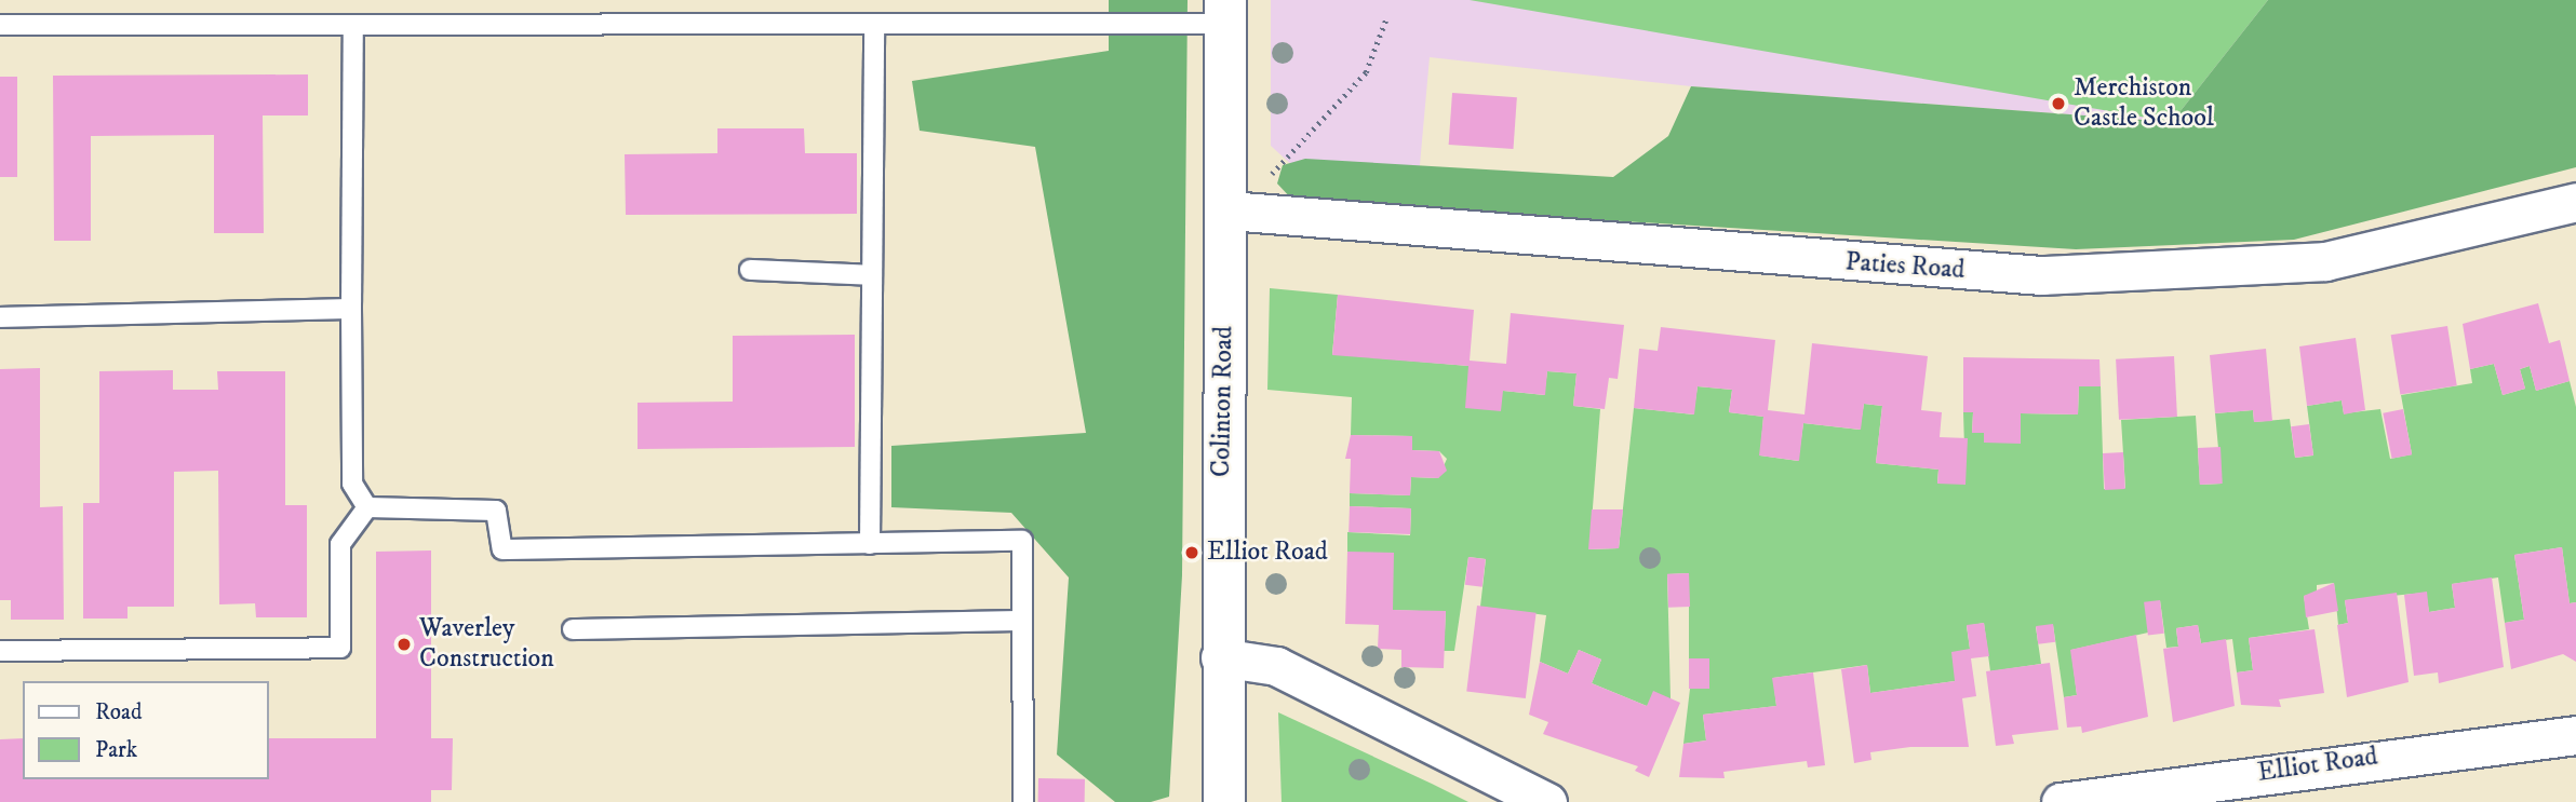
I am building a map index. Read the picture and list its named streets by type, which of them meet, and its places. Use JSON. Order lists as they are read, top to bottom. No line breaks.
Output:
{"streets":{"street":["Paties Road","Colinton Road","Elliot Road"]},"crossings":[["Paties Road","Colinton Road"]],"places":["Merchiston Castle School","Elliot Road","Waverley Construction"],"legend":["Road","Park"]}
